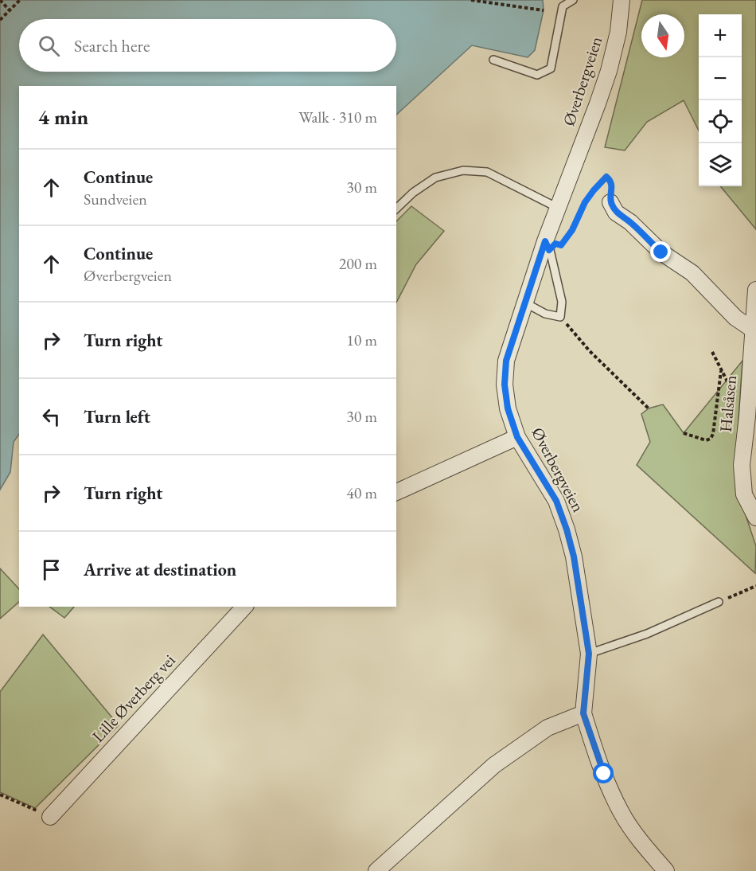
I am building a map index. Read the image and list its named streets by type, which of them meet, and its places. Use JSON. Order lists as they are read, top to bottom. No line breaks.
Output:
{"streets":{"street":["Øverbergveien","Halsåsen","Lille Øverberg vei"]},"north":"bottom","page":{"map_buttons":["+","−"],"search":"Search here","heading":["4 min","Walk · 310 m"],"list":[["Continue","Sundveien","30 m"],["Continue","Øverbergveien","200 m"],["Turn right","10 m"],["Turn left","30 m"],["Turn right","40 m"],"Arrive at destination"]}}
